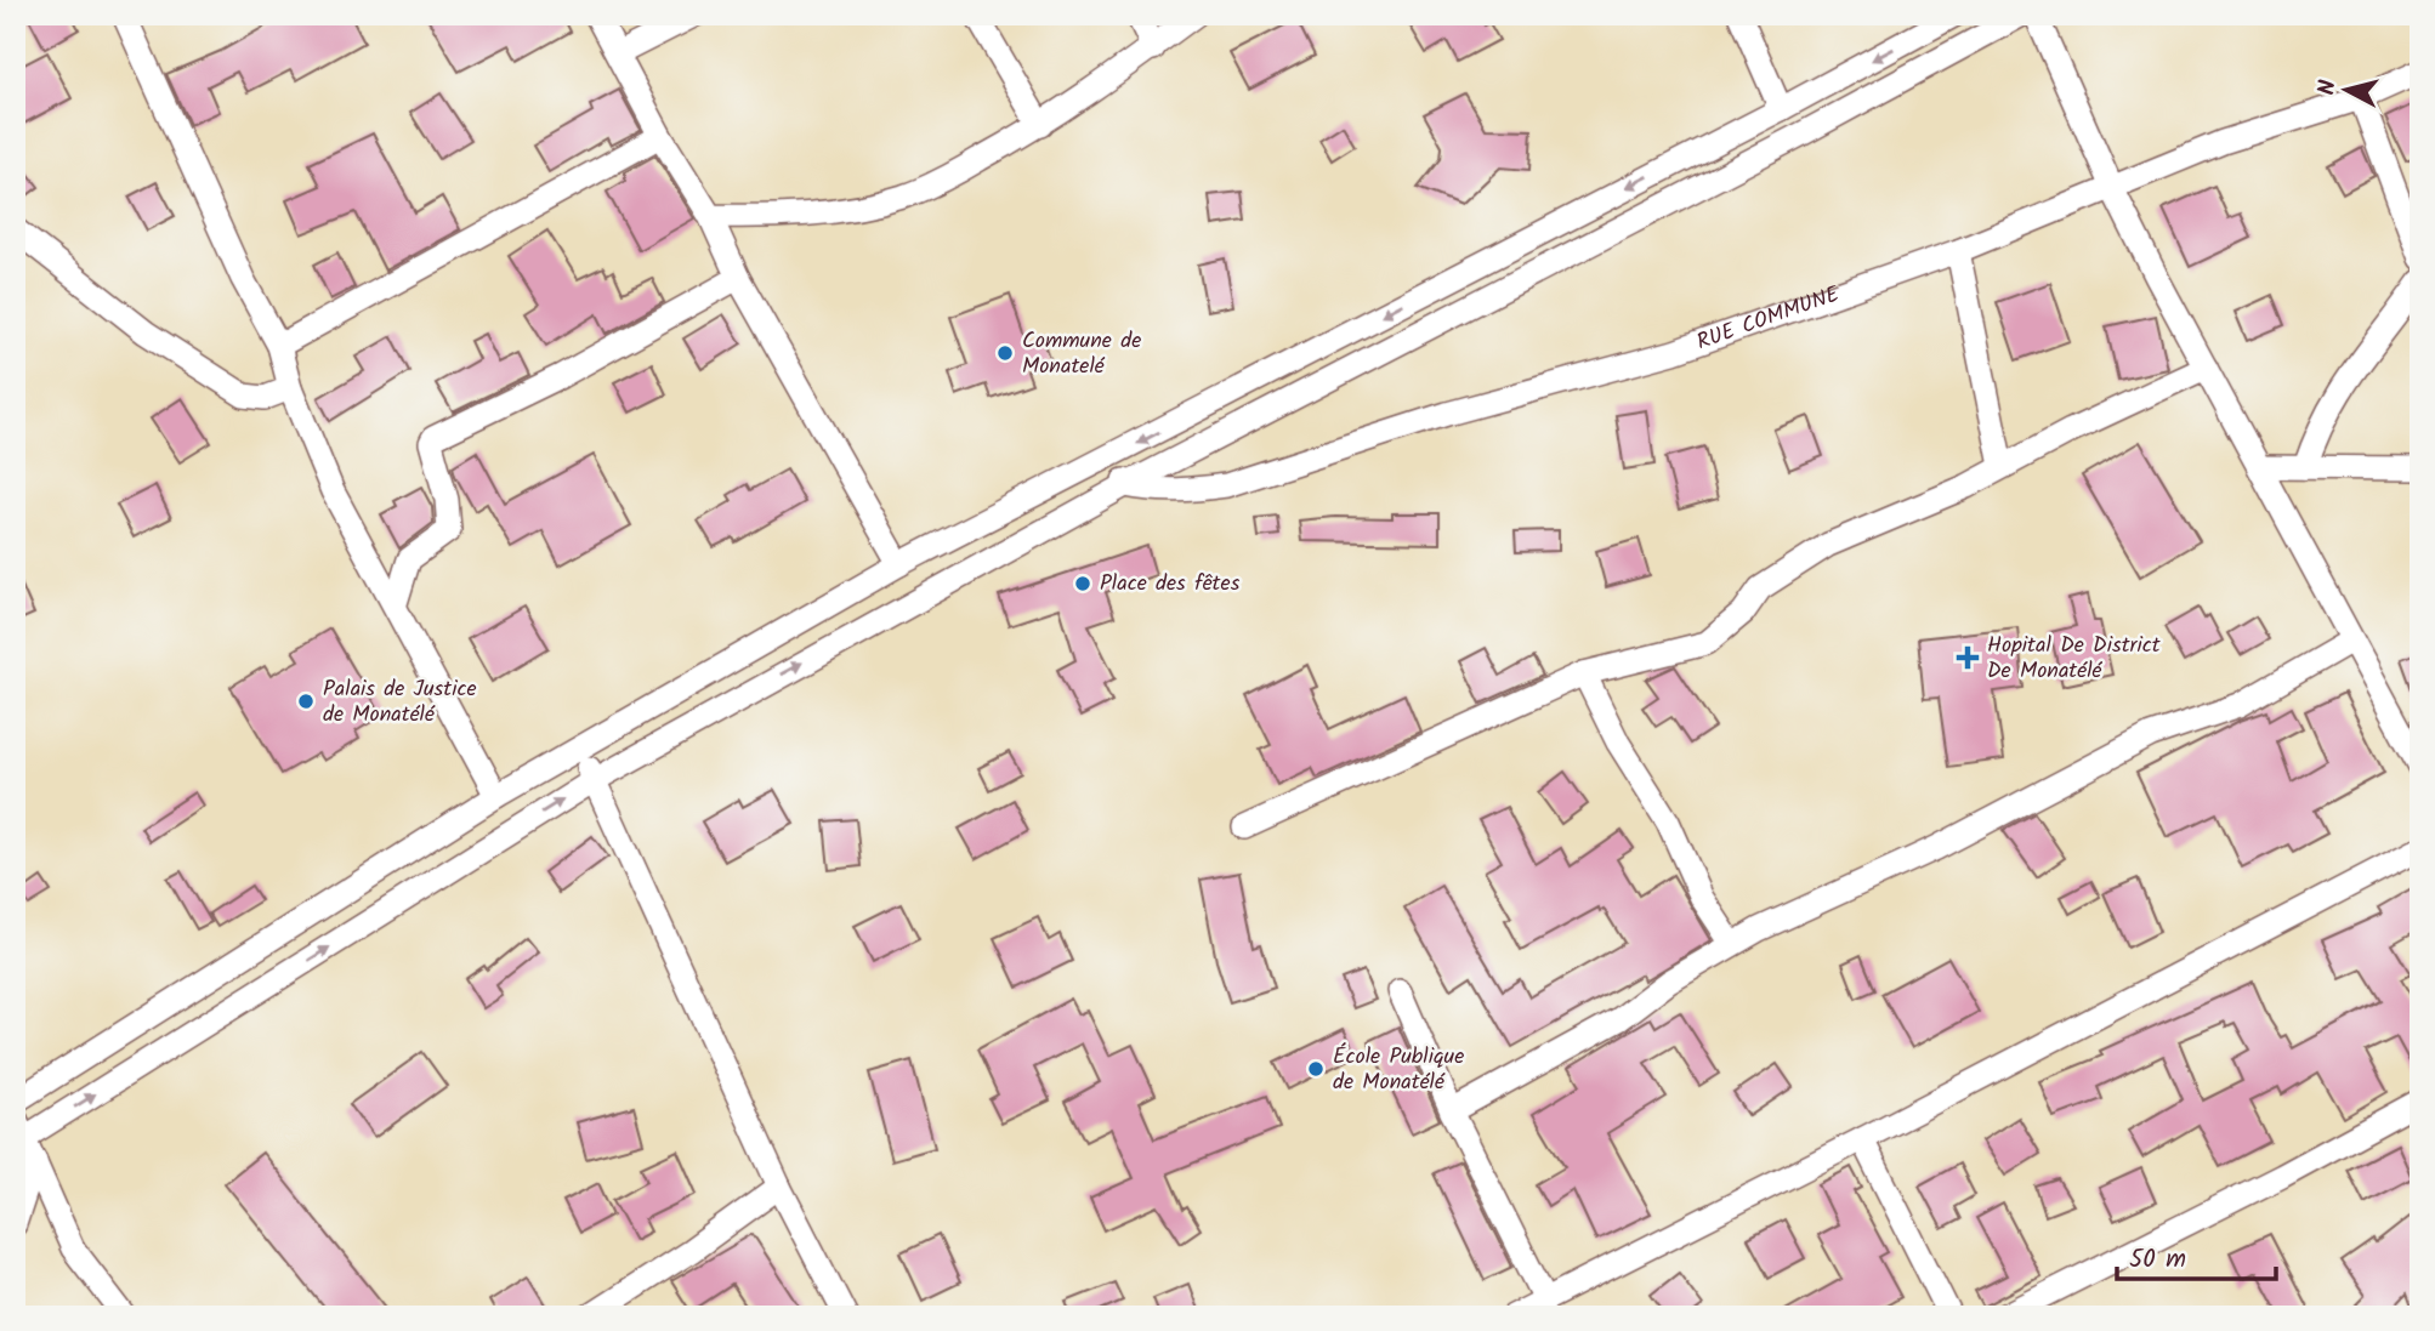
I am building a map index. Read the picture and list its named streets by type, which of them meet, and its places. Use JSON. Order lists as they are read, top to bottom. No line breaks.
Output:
{"streets":{"street":["RUE COMMUNE"]},"places":{"other":["Commune de Monatelé","Place des fêtes","Palais de Justice de Monatélé","École Publique de Monatélé"],"health":["Hopital De District De Monatélé"]},"scale_bar":"50 m","north":"left"}
